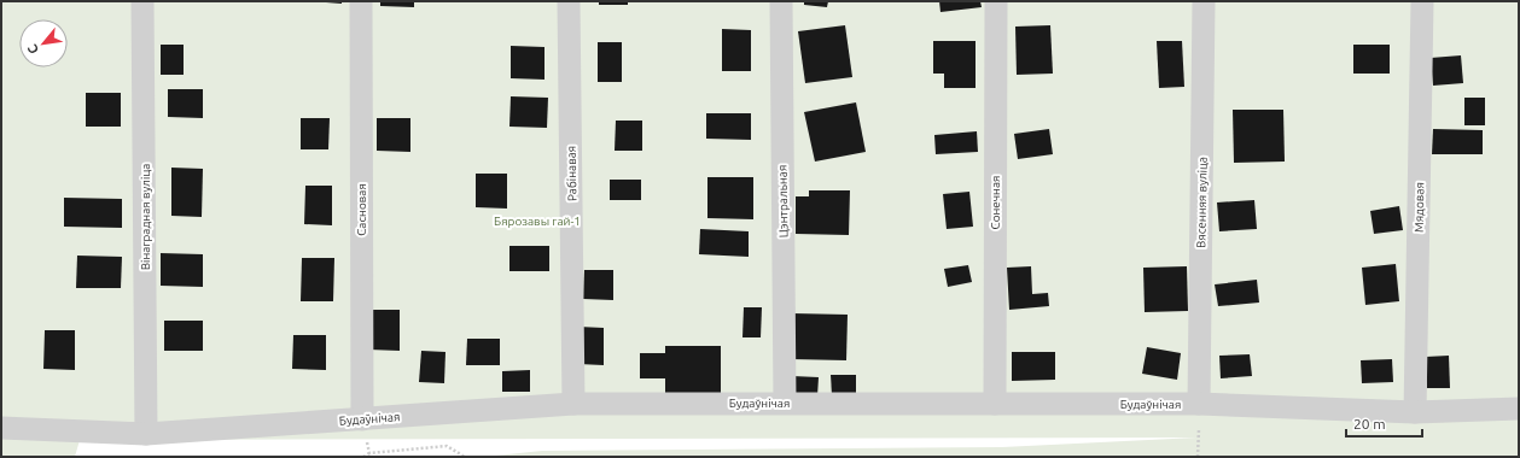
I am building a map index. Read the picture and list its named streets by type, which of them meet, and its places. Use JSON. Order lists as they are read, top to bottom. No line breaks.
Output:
{"streets":{"street":["Рабінавая","Цэнтральная","Сонечная","Вясенняя вуліца","Мядовая","Сасновая","Вінаградная вуліца","Будаўнічая"]},"crossings":[["Рабінавая","Будаўнічая"],["Цэнтральная","Будаўнічая"],["Сонечная","Будаўнічая"],["Вясенняя вуліца","Будаўнічая"],["Мядовая","Будаўнічая"],["Сасновая","Будаўнічая"],["Вінаградная вуліца","Будаўнічая"]],"parks":["Бярозавы гай-1"],"scale_bar":"20 m","north":"bottom left"}
